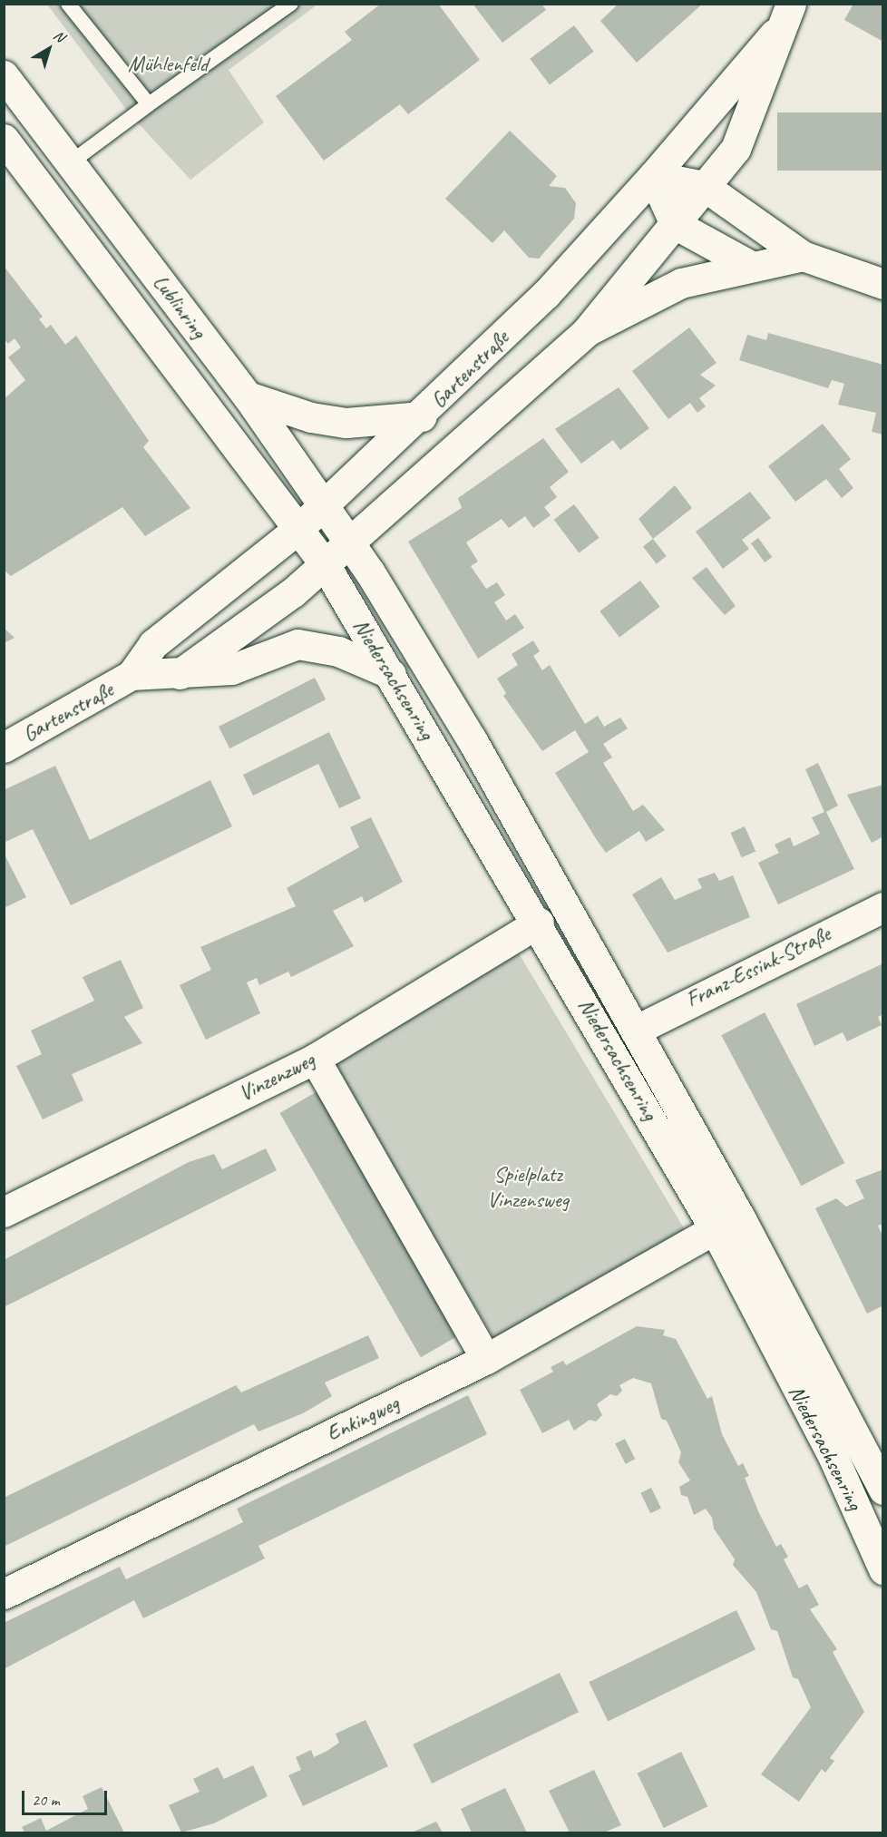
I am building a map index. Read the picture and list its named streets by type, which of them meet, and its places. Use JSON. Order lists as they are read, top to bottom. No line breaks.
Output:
{"streets":{"street":["Lublinring","Gartenstraße","Niedersachsenring","Franz-Essink-Straße","Vinzenzweg","Enkingweg"]},"crossings":[["Lublinring","Gartenstraße"],["Lublinring","Niedersachsenring"],["Gartenstraße","Niedersachsenring"],["Niedersachsenring","Franz-Essink-Straße"],["Niedersachsenring","Vinzenzweg"],["Niedersachsenring","Enkingweg"]],"parks":["Mühlenfeld","Spielplatz Vinzensweg"],"scale_bar":"20 m","north":"top right"}
